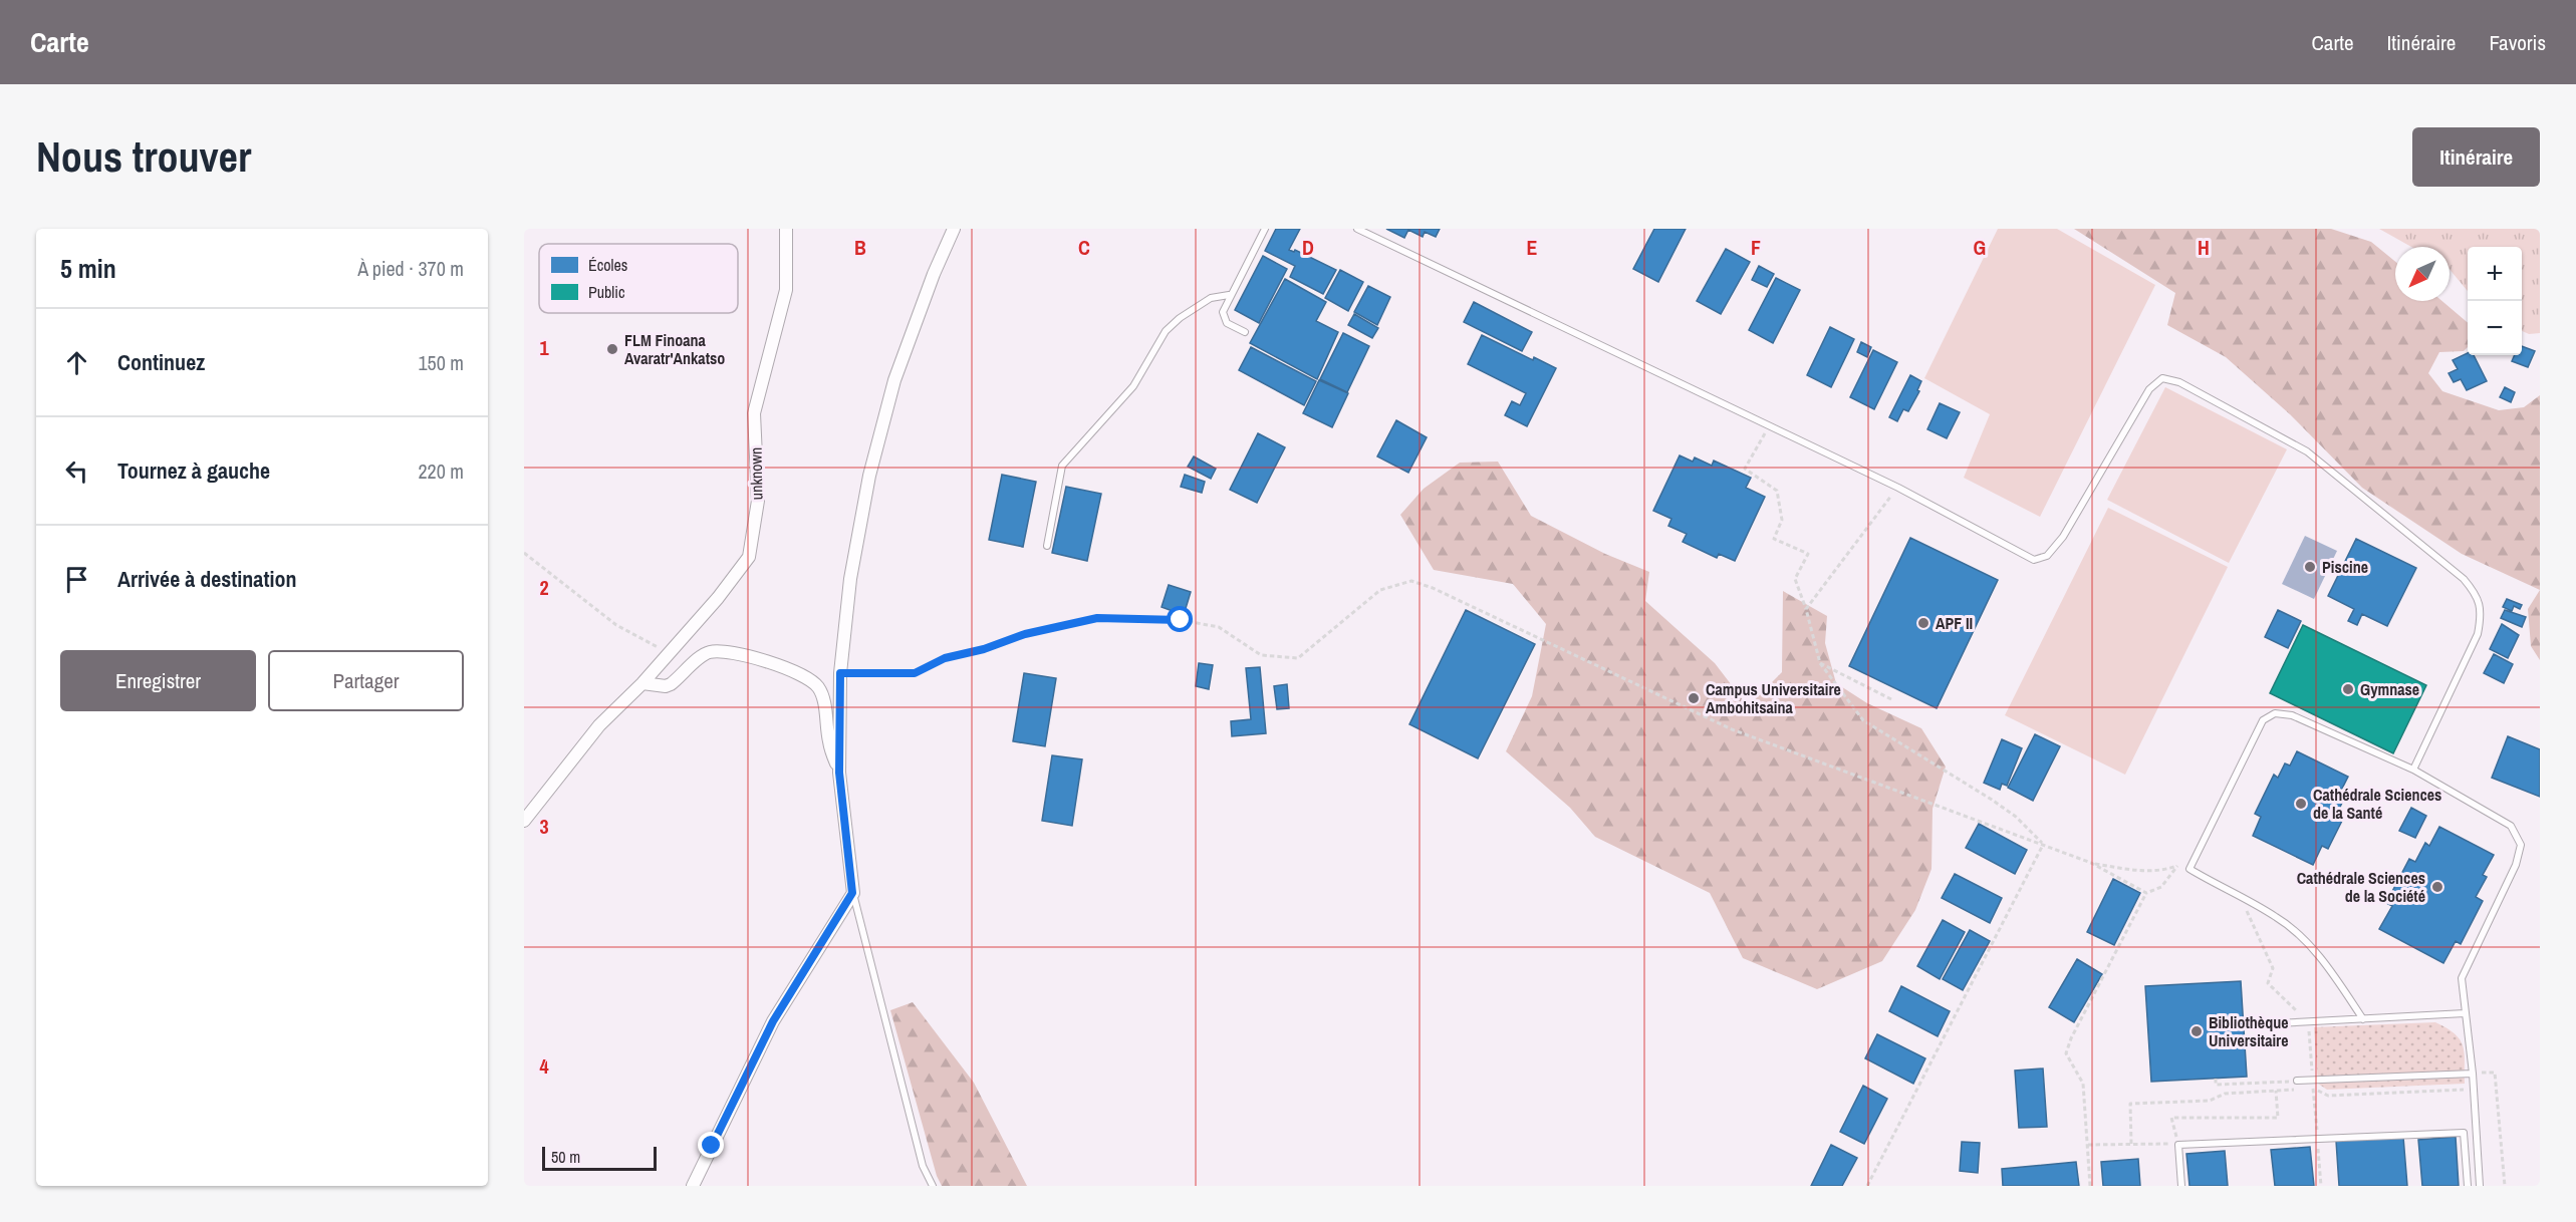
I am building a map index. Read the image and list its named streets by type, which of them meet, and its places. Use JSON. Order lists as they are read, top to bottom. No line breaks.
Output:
{"streets":{"street":["unknown"]},"places":["FLM Finoana Avaratr'Ankatso","Piscine","APF II","Gymnase","Campus Universitaire Ambohitsaina","Cathédrale Sciences de la Santé","Cathédrale Sciences de la Société","Bibliothèque Universitaire"],"legend":["Écoles","Public"],"scale_bar":"50 m","north":"bottom left","page":{"header":"Carte","nav":["Carte","Itinéraire","Favoris"],"buttons":["Itinéraire",["Enregistrer","Partager"]],"title":"Nous trouver","heading":["5 min","À pied · 370 m"],"map_buttons":["+","−"],"list":[["Continuez","150 m"],["Tournez à gauche","220 m"],"Arrivée à destination"],"scale":"50 m"},"grid":{"columns":["B","C","D","E","F","G","H"],"rows":["1","2","3","4"]}}
